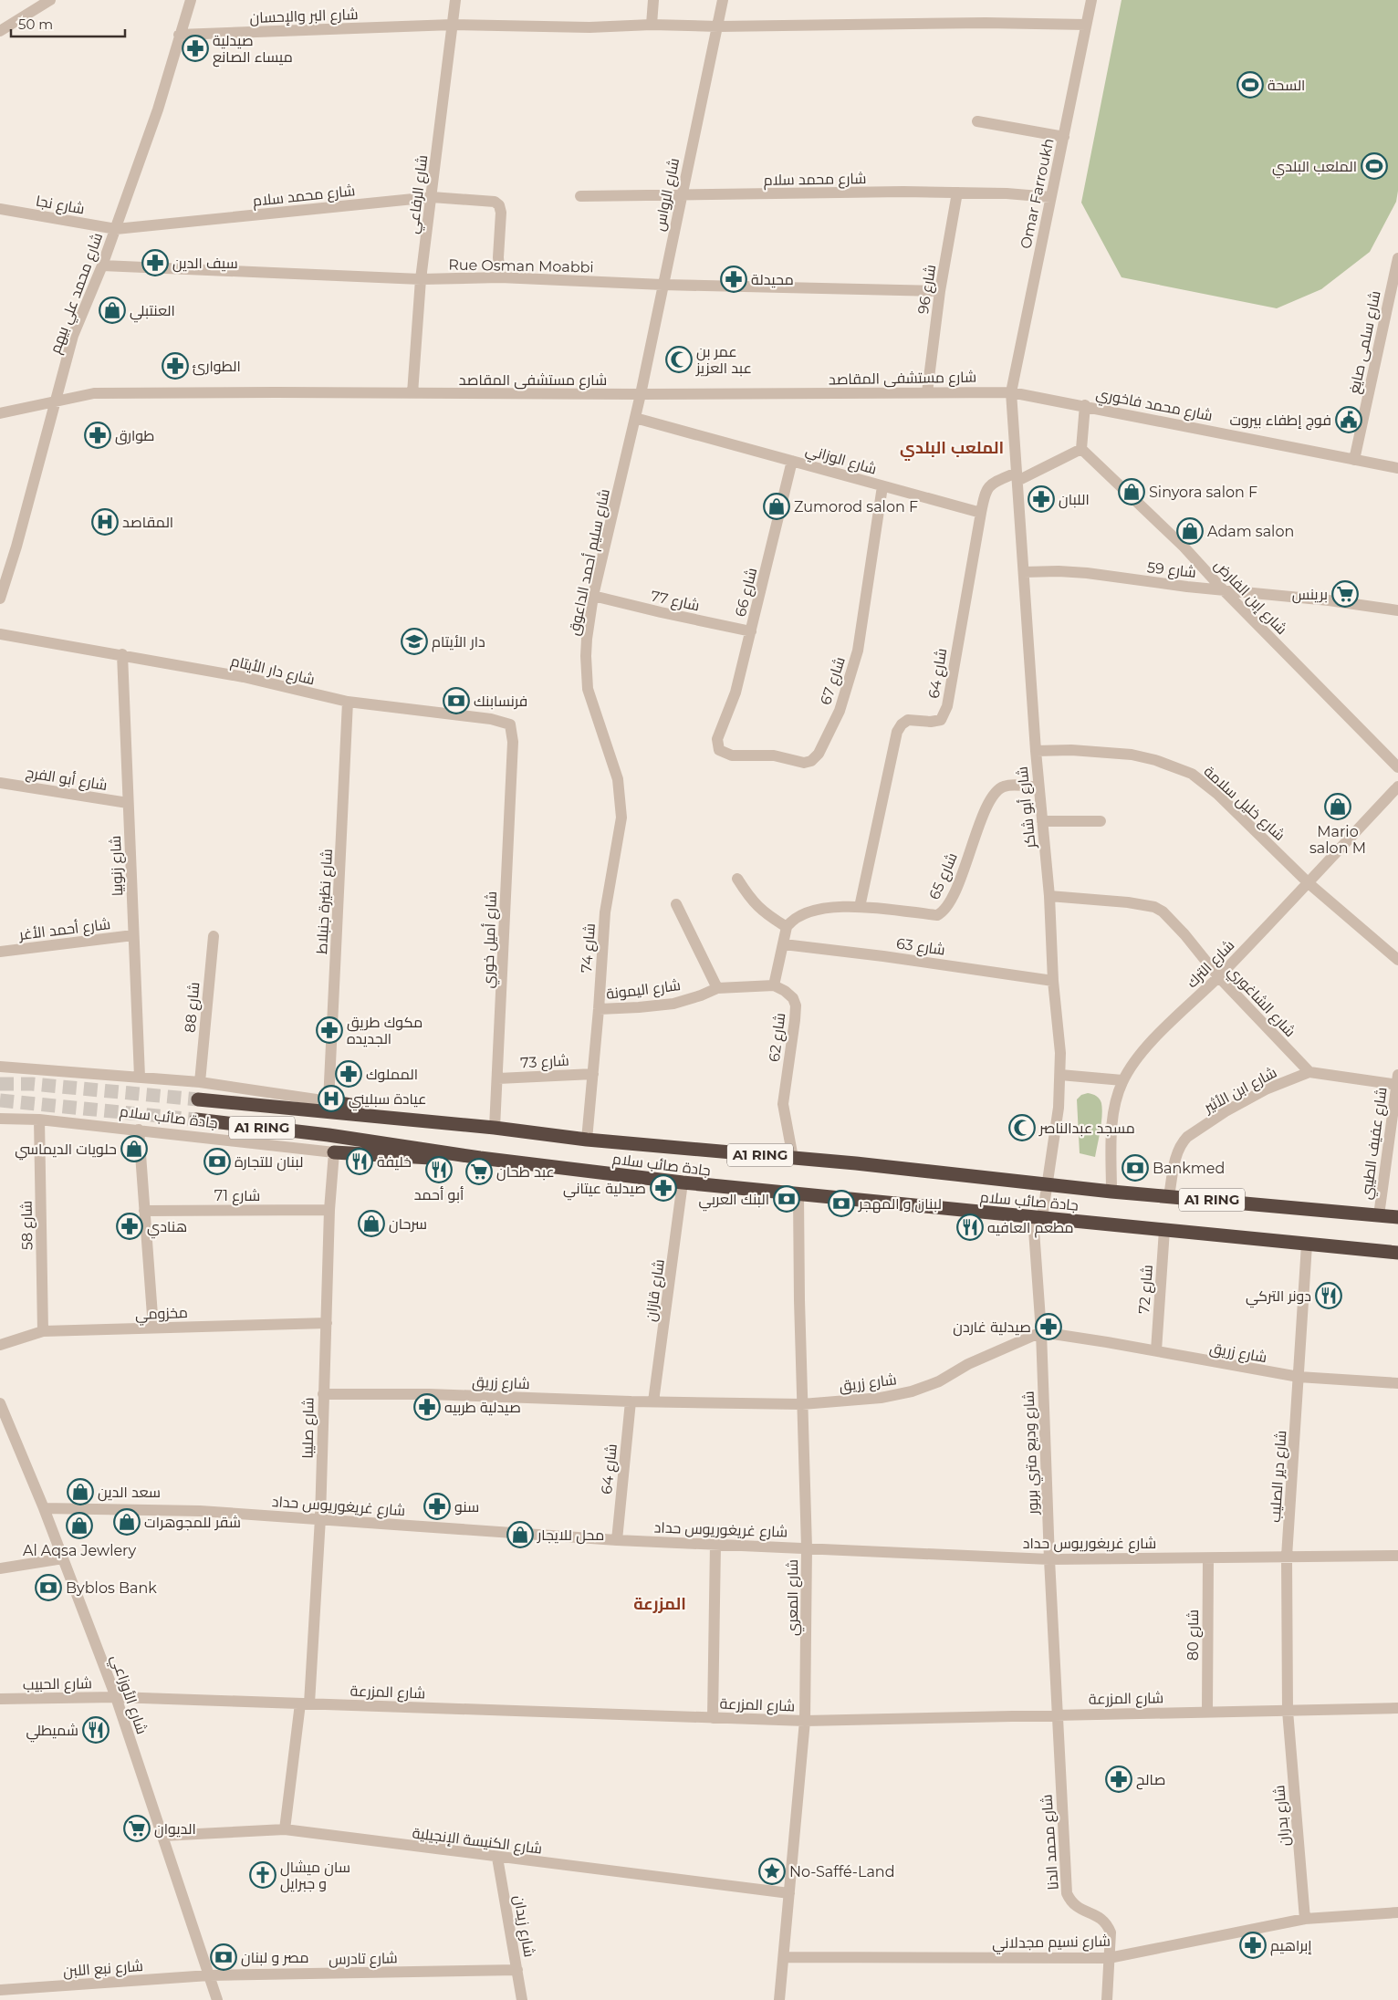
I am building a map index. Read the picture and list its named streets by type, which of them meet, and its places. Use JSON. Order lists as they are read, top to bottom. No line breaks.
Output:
{"streets":{"highway":["جادة صائب سلام","A1 RING"],"street":["شارع البر والإحسان","شارع محمد سلام","Omar Farroukh","شارع الرفاعي","شارع الرواس","شارع نجا","Rue Osman Moabbi","شارع 96","شارع محمد علي بيهم","شارع سلمى صايغ","شارع مستشفى المقاصد","شارع محمد فاخوري","شارع الوزاني","شارع سليم أحمد الداعوق","شارع 59","شارع 66","شارع إبن الفارض","شارع 77","شارع دار الأيتام","شارع 64","شارع 67","شارع أبو الفرج","شارع خليل سلامة","شارع أبو شاكر","شارع زنوبيا","شارع 65","شارع نظيرة جنبلاط","شارع أحمد الأغر","شارع أميل خوري","شارع 63","شارع 74","شارع الترك","شارع اليمونة","شارع الشاغوري","شارع 88","شارع 62","شارع 73","شارع ابن الأثير","شارع عفيف الطيبي","شارع 71","شارع 58","شارع 72","شارع قازان","مخزومي","شارع زريق","شارع صليبا","شارع وديع متري بربور","شارع دير الصليب","شارع غريغوريوس حداد","شارع المعري","شارع 80","شارع الحبيب","شارع المزرعة","شارع الأوزاعي","شارع بدران","شارع الكنيسة الإنجيلية","شارع محمد الدنا","شارع زيدان","شارع نسيم مجدلاني","شارع تادرس","شارع نبع اللبن"]},"crossings":[["شارع البر والإحسان","Omar Farroukh"],["شارع البر والإحسان","شارع الرفاعي"],["شارع البر والإحسان","شارع الرواس"],["شارع البر والإحسان","شارع محمد علي بيهم"],["شارع محمد سلام","Omar Farroukh"],["شارع محمد سلام","شارع الرفاعي"],["شارع محمد سلام","شارع الرواس"],["شارع محمد سلام","شارع نجا"],["شارع محمد سلام","Rue Osman Moabbi"],["شارع محمد سلام","شارع 96"],["شارع محمد سلام","شارع محمد علي بيهم"],["Omar Farroukh","شارع مستشفى المقاصد"],["Omar Farroukh","شارع محمد فاخوري"],["Omar Farroukh","شارع أبو شاكر"],["شارع الرفاعي","Rue Osman Moabbi"],["شارع الرفاعي","شارع مستشفى المقاصد"],["شارع الرواس","Rue Osman Moabbi"],["شارع الرواس","شارع مستشفى المقاصد"],["شارع الرواس","شارع سليم أحمد الداعوق"],["شارع نجا","شارع محمد علي بيهم"],["Rue Osman Moabbi","شارع 96"],["Rue Osman Moabbi","شارع محمد علي بيهم"],["شارع 96","شارع مستشفى المقاصد"],["شارع محمد علي بيهم","شارع مستشفى المقاصد"],["شارع سلمى صايغ","شارع محمد فاخوري"],["شارع مستشفى المقاصد","شارع محمد فاخوري"],["شارع مستشفى المقاصد","شارع سليم أحمد الداعوق"],["شارع مستشفى المقاصد","شارع أبو شاكر"],["شارع محمد فاخوري","شارع أبو شاكر"],["شارع الوزاني","شارع سليم أحمد الداعوق"],["شارع الوزاني","شارع 66"],["شارع الوزاني","شارع 64"],["شارع الوزاني","شارع 67"],["شارع سليم أحمد الداعوق","شارع 77"],["شارع سليم أحمد الداعوق","شارع 74"],["شارع 59","شارع إبن الفارض"],["شارع 59","شارع أبو شاكر"],["شارع 66","شارع 77"],["شارع 66","شارع 67"],["شارع دار الأيتام","شارع زنوبيا"],["شارع دار الأيتام","شارع نظيرة جنبلاط"],["شارع دار الأيتام","شارع أميل خوري"],["شارع 64","شارع 65"],["شارع 64","شارع زريق"],["شارع 64","شارع غريغوريوس حداد"],["شارع أبو الفرج","شارع زنوبيا"],["شارع خليل سلامة","شارع أبو شاكر"],["شارع خليل سلامة","شارع الترك"],["شارع أبو شاكر","شارع 65"],["شارع أبو شاكر","شارع 63"],["شارع أبو شاكر","شارع الشاغوري"],["شارع أبو شاكر","جادة صائب سلام"],["شارع أبو شاكر","شارع وديع متري بربور"],["شارع زنوبيا","شارع أحمد الأغر"],["شارع أميل خوري","شارع 73"],["شارع أميل خوري","جادة صائب سلام"],["شارع 74","شارع اليمونة"],["شارع 74","شارع 73"],["شارع 74","جادة صائب سلام"],["شارع الترك","شارع الشاغوري"],["شارع الترك","جادة صائب سلام"],["شارع الشاغوري","شارع ابن الأثير"],["شارع 62","جادة صائب سلام"],["شارع ابن الأثير","جادة صائب سلام"],["شارع ابن الأثير","شارع عفيف الطيبي"],["جادة صائب سلام","شارع عفيف الطيبي"],["جادة صائب سلام","شارع 58"],["جادة صائب سلام","شارع 72"],["جادة صائب سلام","شارع قازان"],["جادة صائب سلام","شارع صليبا"],["جادة صائب سلام","شارع وديع متري بربور"],["جادة صائب سلام","شارع دير الصليب"],["جادة صائب سلام","شارع المعري"],["شارع 71","شارع صليبا"],["شارع 58","مخزومي"],["شارع 72","شارع زريق"],["شارع قازان","شارع زريق"],["مخزومي","شارع صليبا"],["شارع زريق","شارع صليبا"],["شارع زريق","شارع وديع متري بربور"],["شارع زريق","شارع دير الصليب"],["شارع زريق","شارع المعري"],["شارع صليبا","شارع غريغوريوس حداد"],["شارع صليبا","شارع المزرعة"],["شارع صليبا","شارع الكنيسة الإنجيلية"],["شارع وديع متري بربور","شارع غريغوريوس حداد"],["شارع وديع متري بربور","شارع المزرعة"],["شارع وديع متري بربور","شارع محمد الدنا"],["شارع دير الصليب","شارع غريغوريوس حداد"],["شارع دير الصليب","شارع المزرعة"],["شارع دير الصليب","شارع بدران"],["شارع غريغوريوس حداد","شارع المعري"],["شارع غريغوريوس حداد","شارع 80"],["شارع غريغوريوس حداد","شارع الأوزاعي"],["شارع المعري","شارع المزرعة"],["شارع المعري","شارع الكنيسة الإنجيلية"],["شارع المعري","شارع نسيم مجدلاني"],["شارع 80","شارع المزرعة"],["شارع الحبيب","شارع المزرعة"],["شارع الحبيب","شارع الأوزاعي"],["شارع المزرعة","شارع الأوزاعي"],["شارع المزرعة","شارع بدران"],["شارع المزرعة","شارع محمد الدنا"],["شارع الأوزاعي","شارع الكنيسة الإنجيلية"],["شارع الأوزاعي","شارع تادرس"],["شارع الأوزاعي","شارع نبع اللبن"],["شارع بدران","شارع نسيم مجدلاني"],["شارع الكنيسة الإنجيلية","شارع زيدان"],["شارع محمد الدنا","شارع نسيم مجدلاني"],["شارع زيدان","شارع تادرس"],["شارع تادرس","شارع نبع اللبن"]],"districts":["الملعب البلدي","المزرعة"],"places":{"pharmacy":["صيدلية ميساء الصانع","سيف الدين","محيدلة","الطوارئ","طوارق","اللبان","مكوك طريق الجديده","المملوك","صيدلية عيتاني","هنادي","صيدلية غاردن","صيدلية طربيه","سنو","صالح","إبراهيم"],"sports":["السحة","الملعب البلدي"],"shop":["العنتبلي","Sinyora salon F","Zumorod salon F","Adam salon","Mario salon M","حلويات الديماسي","سرحان","سعد الدين","شقر للمجوهرات","Al Aqsa Jewlery","محل للايجار"],"mosque":["عمر بن عبد العزيز","مسجد عبدالناصر"],"public building":["فوج إطفاء بيروت"],"hospital":["المقاصد","عيادة سبليني"],"supermarket":["برينس","عبد طحان","الديوان"],"school or university":["دار الأيتام"],"bank":["فرنسابنك","لبنان للتجارة","Bankmed","البنك العربي","لبنان و المهجر","Byblos Bank","مصر و لبنان"],"restaurant":["خليفة","أبو أحمد","مطعم العافيه","دونر التركي","شميطلي"],"place":["No-Saffé-Land"],"church":["سان ميشال و جبرايل"]},"scale_bar":"50 m"}
